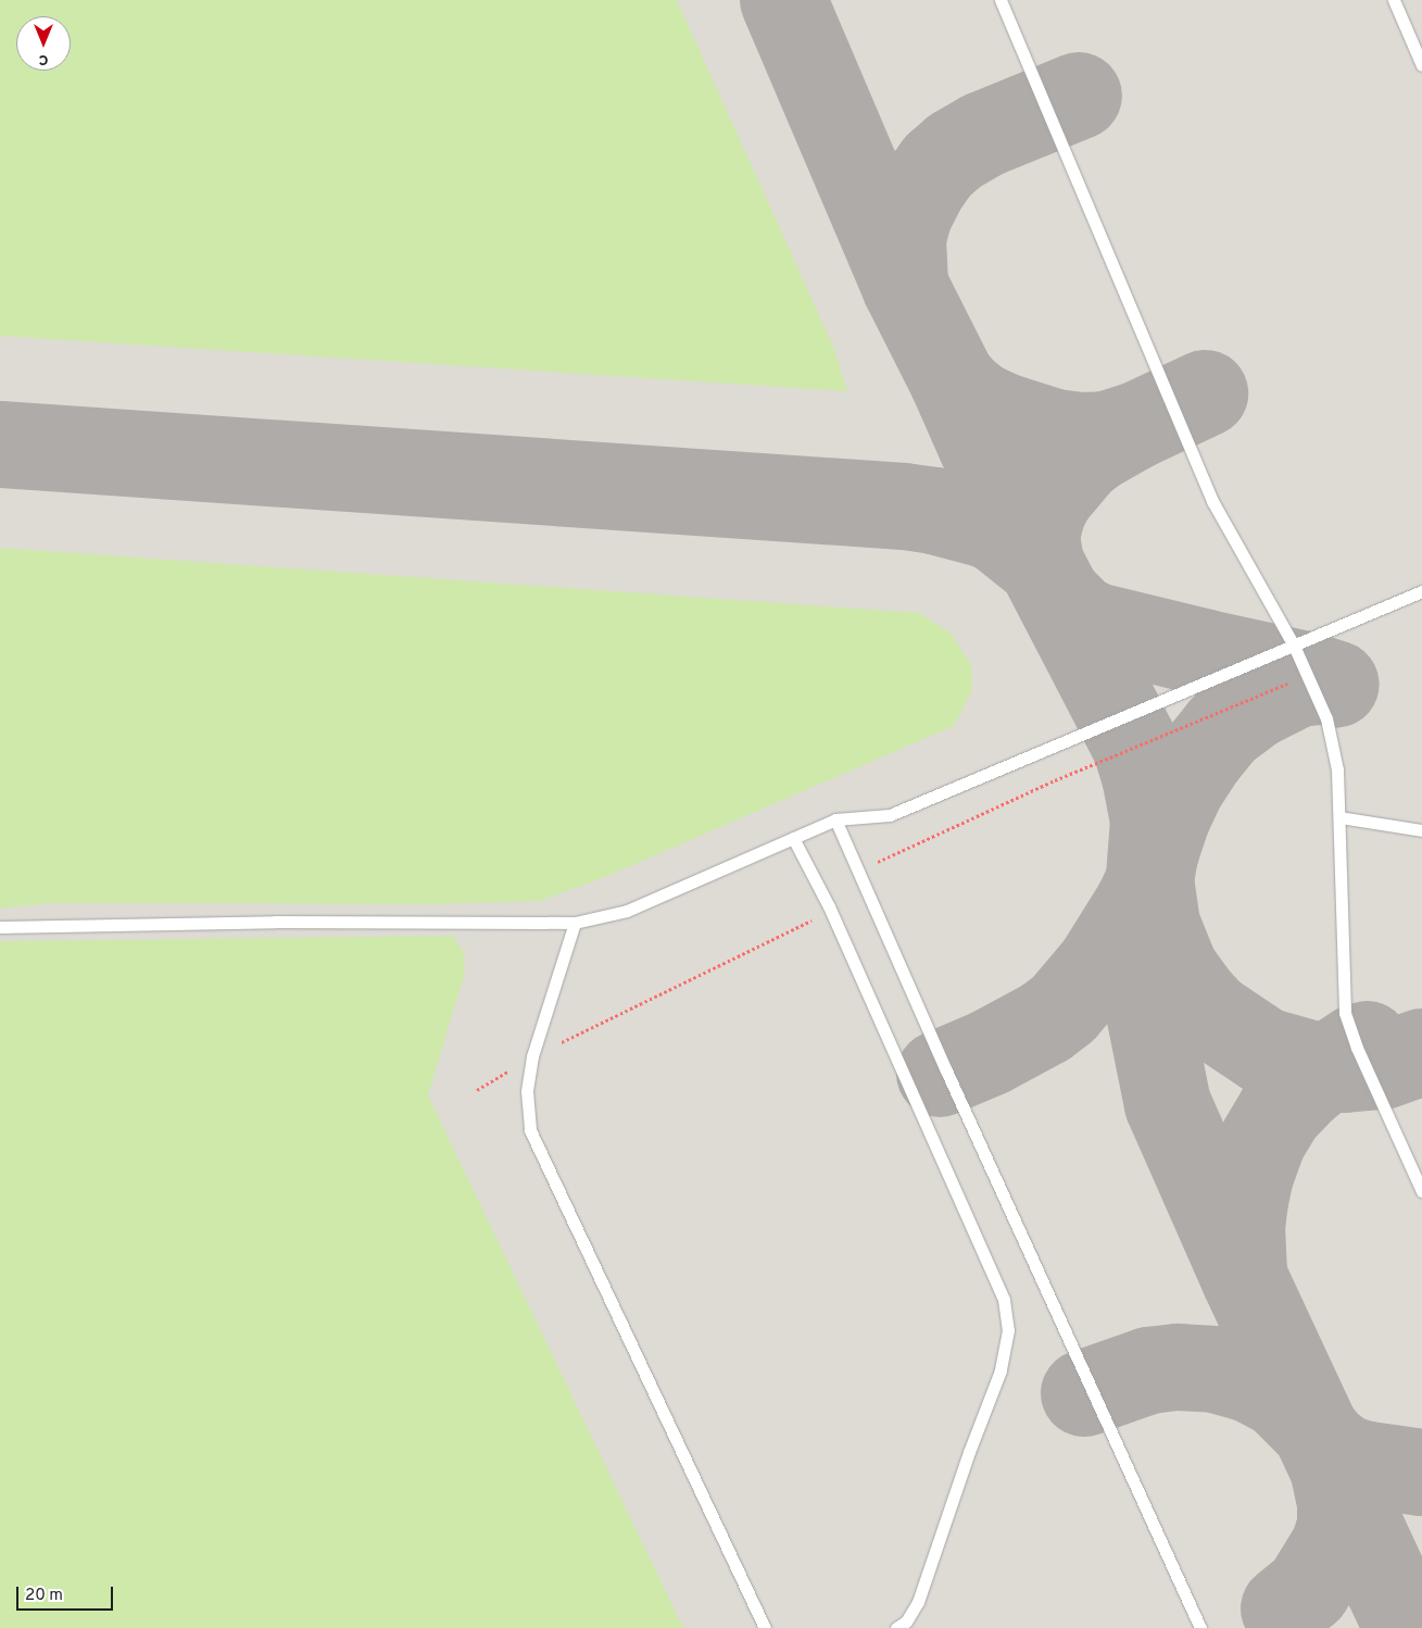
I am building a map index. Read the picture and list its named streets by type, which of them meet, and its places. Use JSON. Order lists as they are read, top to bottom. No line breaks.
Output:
{"scale_bar":"20 m","north":"bottom"}
